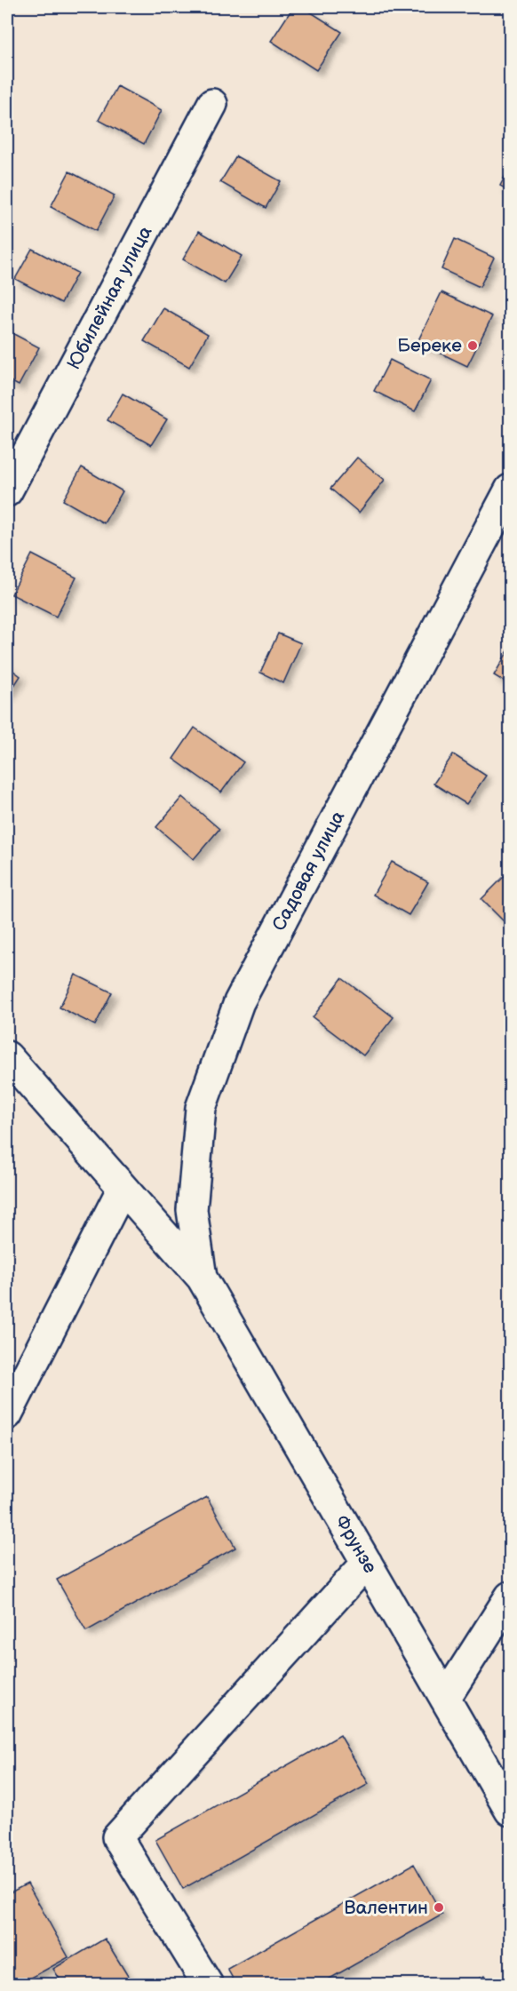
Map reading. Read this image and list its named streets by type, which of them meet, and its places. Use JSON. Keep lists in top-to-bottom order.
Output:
{
  "streets": {
    "street": ["Юбилейная улица", "Садовая улица", "Фрунзе"]
  },
  "crossings": [
    ["Садовая улица", "Фрунзе"]
  ],
  "places": ["Береке", "Валентин"]
}
